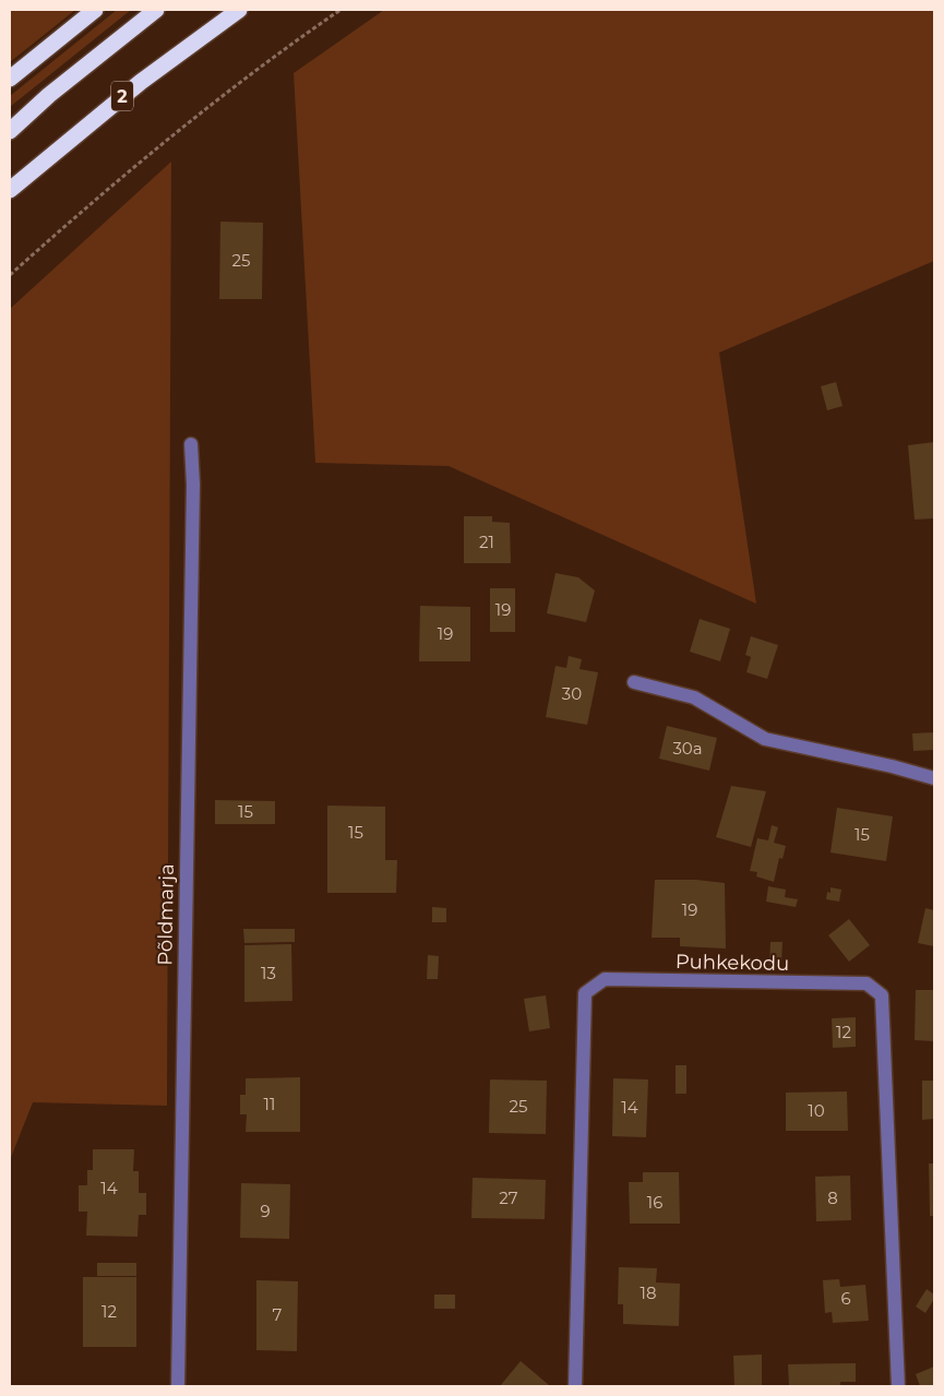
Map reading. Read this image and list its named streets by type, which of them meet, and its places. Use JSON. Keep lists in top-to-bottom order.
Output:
{
  "streets": {
    "highway": ["2"],
    "street": ["Põldmarja", "Puhkekodu"]
  },
  "house_numbers": [
    "25",
    "21",
    "19",
    "19",
    "30",
    "30a",
    "15",
    "15",
    "15",
    "19",
    "13",
    "12",
    "11",
    "25",
    "14",
    "10",
    "14",
    "27",
    "8",
    "16",
    "9",
    "18",
    "6",
    "12",
    "7"
  ]
}
